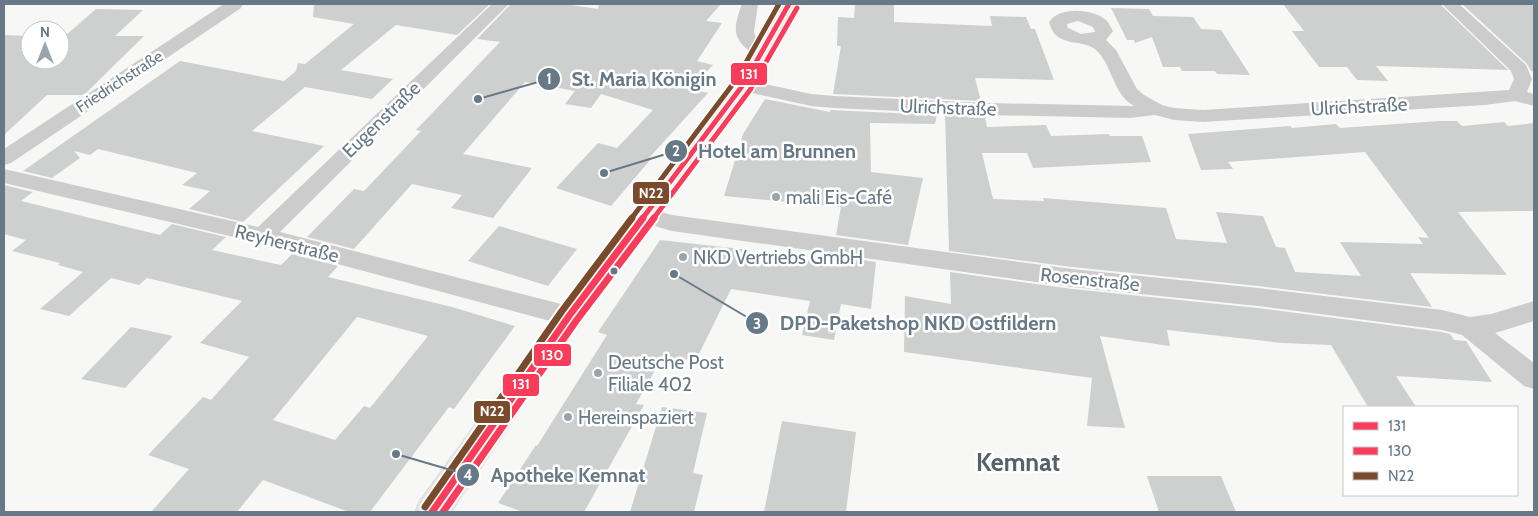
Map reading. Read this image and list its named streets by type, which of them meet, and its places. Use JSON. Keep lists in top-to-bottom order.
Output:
{
  "streets": {
    "street": [
      "Friedrichstraße",
      "Ulrichstraße",
      "Eugenstraße",
      "Reyherstraße",
      "Rosenstraße"
    ]
  },
  "crossings": [
    ["Eugenstraße", "Reyherstraße"]
  ],
  "districts": ["Kemnat"],
  "places": [
    "St. Maria Königin",
    "Hotel am Brunnen",
    "mali Eis-Café",
    "NKD Vertriebs GmbH",
    "DPD-Paketshop NKD Ostfildern",
    "Deutsche Post Filiale 402",
    "Hereinspaziert",
    "Apotheke Kemnat"
  ],
  "lines": ["transit line 131", "transit line N22", "transit line 130"],
  "legend": ["131", "130", "N22"],
  "north": "top"
}
